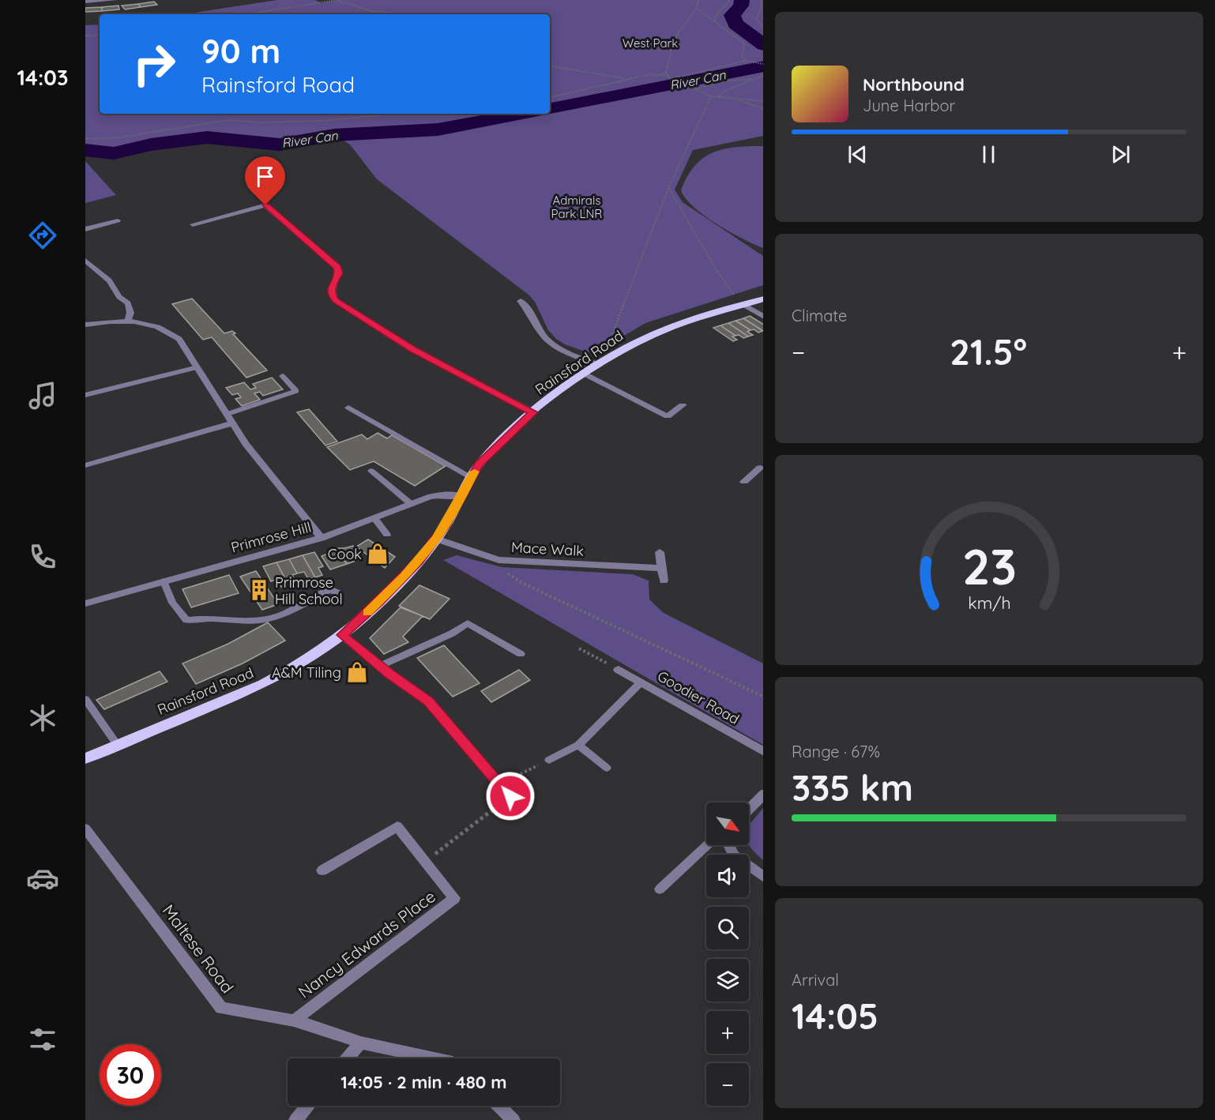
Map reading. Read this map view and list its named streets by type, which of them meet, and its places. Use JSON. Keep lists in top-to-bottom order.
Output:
{
  "streets": {
    "main road": ["Rainsford Road"],
    "street": [
      "Primrose Hill",
      "Mace Walk",
      "Goodier Road",
      "Nancy Edwards Place",
      "Maltese Road"
    ]
  },
  "crossings": [
    ["Rainsford Road", "Primrose Hill"],
    ["Rainsford Road", "Mace Walk"],
    ["Nancy Edwards Place", "Maltese Road"]
  ],
  "water": ["River Can"],
  "parks": ["West Park", "Admirals Park LNR"],
  "places": {
    "shop": ["Cook", "A&M Tiling"],
    "building": ["Primrose Hill School"]
  },
  "north": "bottom right",
  "page": {
    "tabs": "14:03",
    "turn": ["90 m", "Rainsford Road"],
    "song": ["Northbound", "June Harbor"],
    "tile": [
      "Climate",
      ["Range · 67%", "335 km"],
      ["Arrival", "14:05"]
    ],
    "heat": ["−", "21.5°", "+"],
    "map_buttons": ["+", "−"],
    "limit": "30",
    "trip": "14:05 · 2 min · 480 m",
    "gauge": ["23", "km/h"]
  }
}
